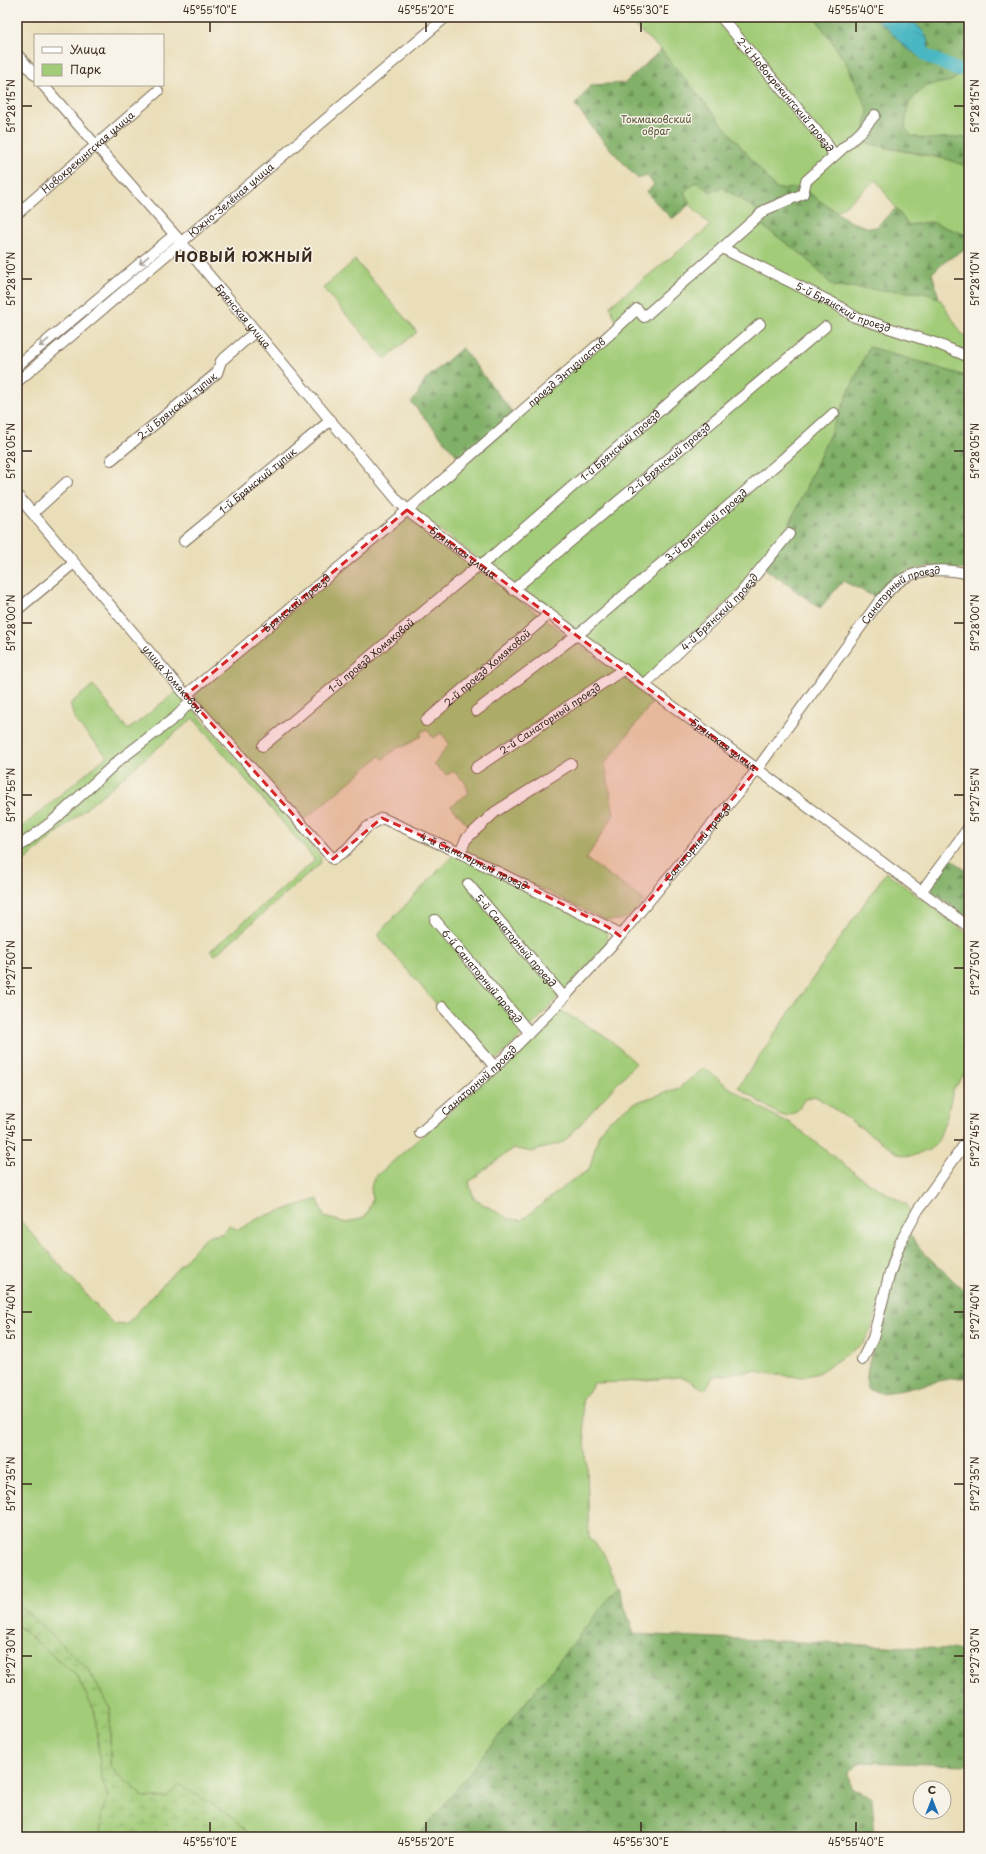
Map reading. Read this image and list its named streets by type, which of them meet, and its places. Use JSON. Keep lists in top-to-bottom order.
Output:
{
  "streets": {
    "street": [
      "2-й Новокрекингский проезд",
      "Новокрекингская улица",
      "Южно-Зелёная улица",
      "5-й Брянский проезд",
      "Брянская улица",
      "проезд Энтузиастов",
      "2-й Брянский тупик",
      "1-й Брянский проезд",
      "2-й Брянский проезд",
      "1-й Брянский тупик",
      "3-й Брянский проезд",
      "Санаторный проезд",
      "Брянский проезд",
      "4-й Брянский проезд",
      "1-й проезд Хомяковой",
      "2-й проезд Хомяковой",
      "улица Хомяковой",
      "2-й Санаторный проезд",
      "4-й Санаторный проезд",
      "5-й Санаторный проезд",
      "6-й Санаторный проезд"
    ]
  },
  "crossings": [
    ["Новокрекингская улица", "Брянская улица"],
    ["Южно-Зелёная улица", "Брянская улица"],
    ["5-й Брянский проезд", "проезд Энтузиастов"],
    ["Брянская улица", "проезд Энтузиастов"],
    ["Брянская улица", "2-й Брянский тупик"],
    ["Брянская улица", "1-й Брянский проезд"],
    ["Брянская улица", "2-й Брянский проезд"],
    ["Брянская улица", "1-й Брянский тупик"],
    ["Брянская улица", "3-й Брянский проезд"],
    ["Брянская улица", "Санаторный проезд"],
    ["Брянская улица", "Брянский проезд"],
    ["Брянская улица", "4-й Брянский проезд"],
    ["Брянская улица", "1-й проезд Хомяковой"],
    ["Брянская улица", "2-й проезд Хомяковой"],
    ["Брянская улица", "2-й Санаторный проезд"],
    ["проезд Энтузиастов", "Брянский проезд"],
    ["1-й Брянский проезд", "1-й проезд Хомяковой"],
    ["Санаторный проезд", "4-й Санаторный проезд"],
    ["Санаторный проезд", "5-й Санаторный проезд"],
    ["Санаторный проезд", "6-й Санаторный проезд"],
    ["Брянский проезд", "улица Хомяковой"],
    ["улица Хомяковой", "4-й Санаторный проезд"]
  ],
  "districts": ["НОВЫЙ ЮЖНЫЙ"],
  "parks": ["Токмаковский овраг"],
  "legend": ["Улица", "Парк"],
  "north": "top",
  "coordinates": [
    "45°55'10\"E",
    "45°55'20\"E",
    "45°55'30\"E",
    "45°55'40\"E",
    "51°28'15\"N",
    "51°28'10\"N",
    "51°28'05\"N",
    "51°28'00\"N",
    "51°27'55\"N",
    "51°27'50\"N",
    "51°27'45\"N",
    "51°27'40\"N",
    "51°27'35\"N",
    "51°27'30\"N"
  ]
}
